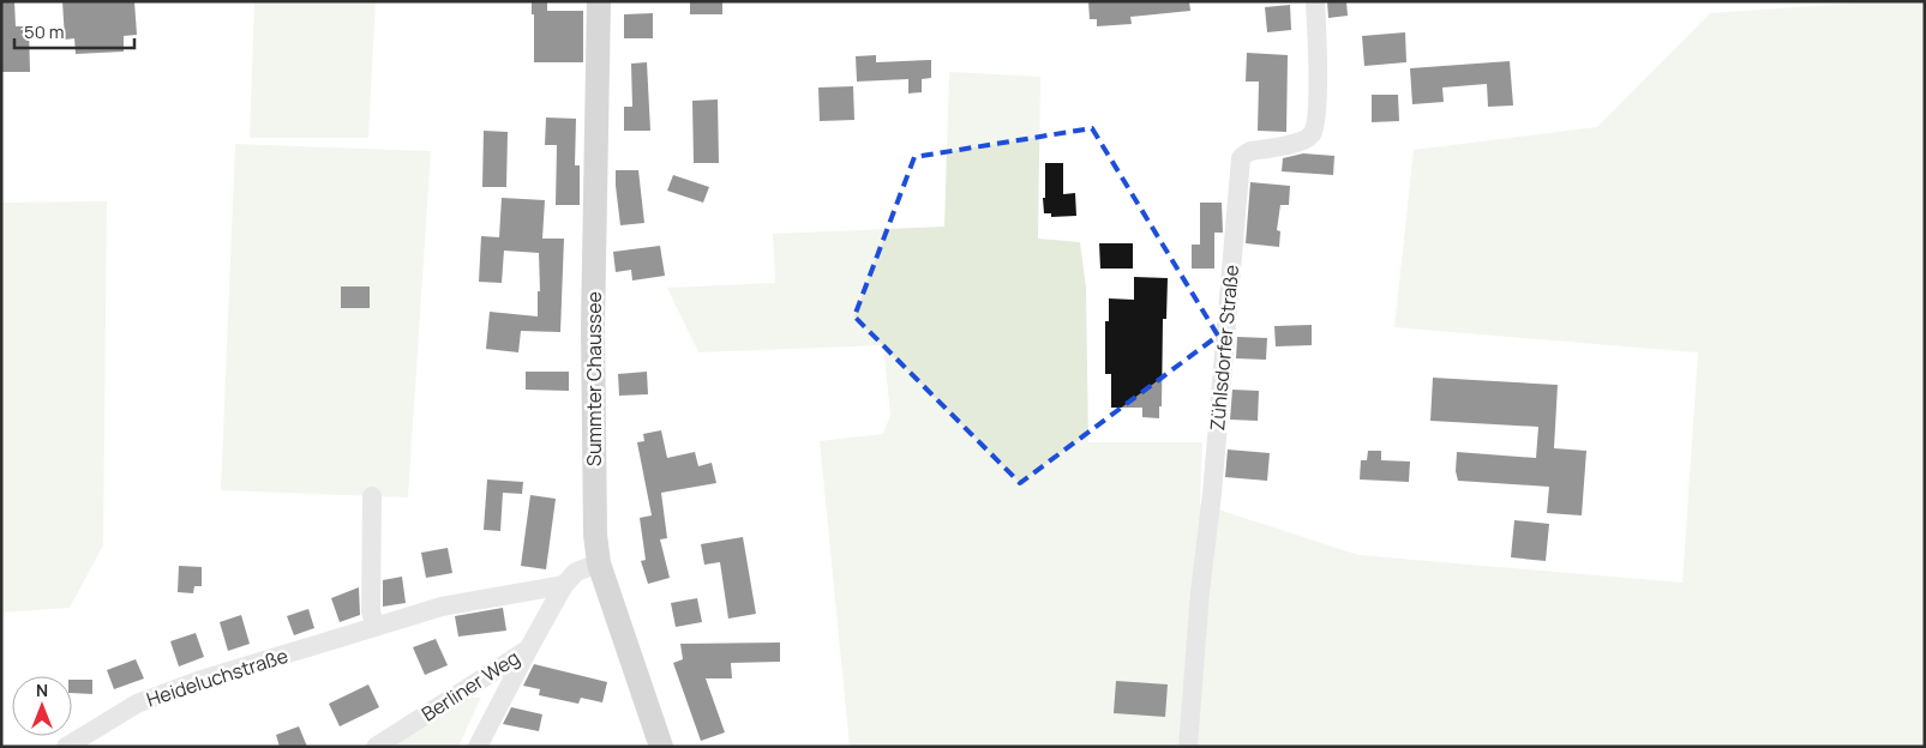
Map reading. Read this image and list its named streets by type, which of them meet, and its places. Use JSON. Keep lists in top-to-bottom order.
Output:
{
  "streets": {
    "main road": ["Summter Chaussee"],
    "street": ["Zühlsdorfer Straße", "Heideluchstraße", "Berliner Weg"]
  },
  "crossings": [
    ["Summter Chaussee", "Berliner Weg"],
    ["Heideluchstraße", "Berliner Weg"]
  ],
  "scale_bar": "50 m",
  "north": "top"
}
